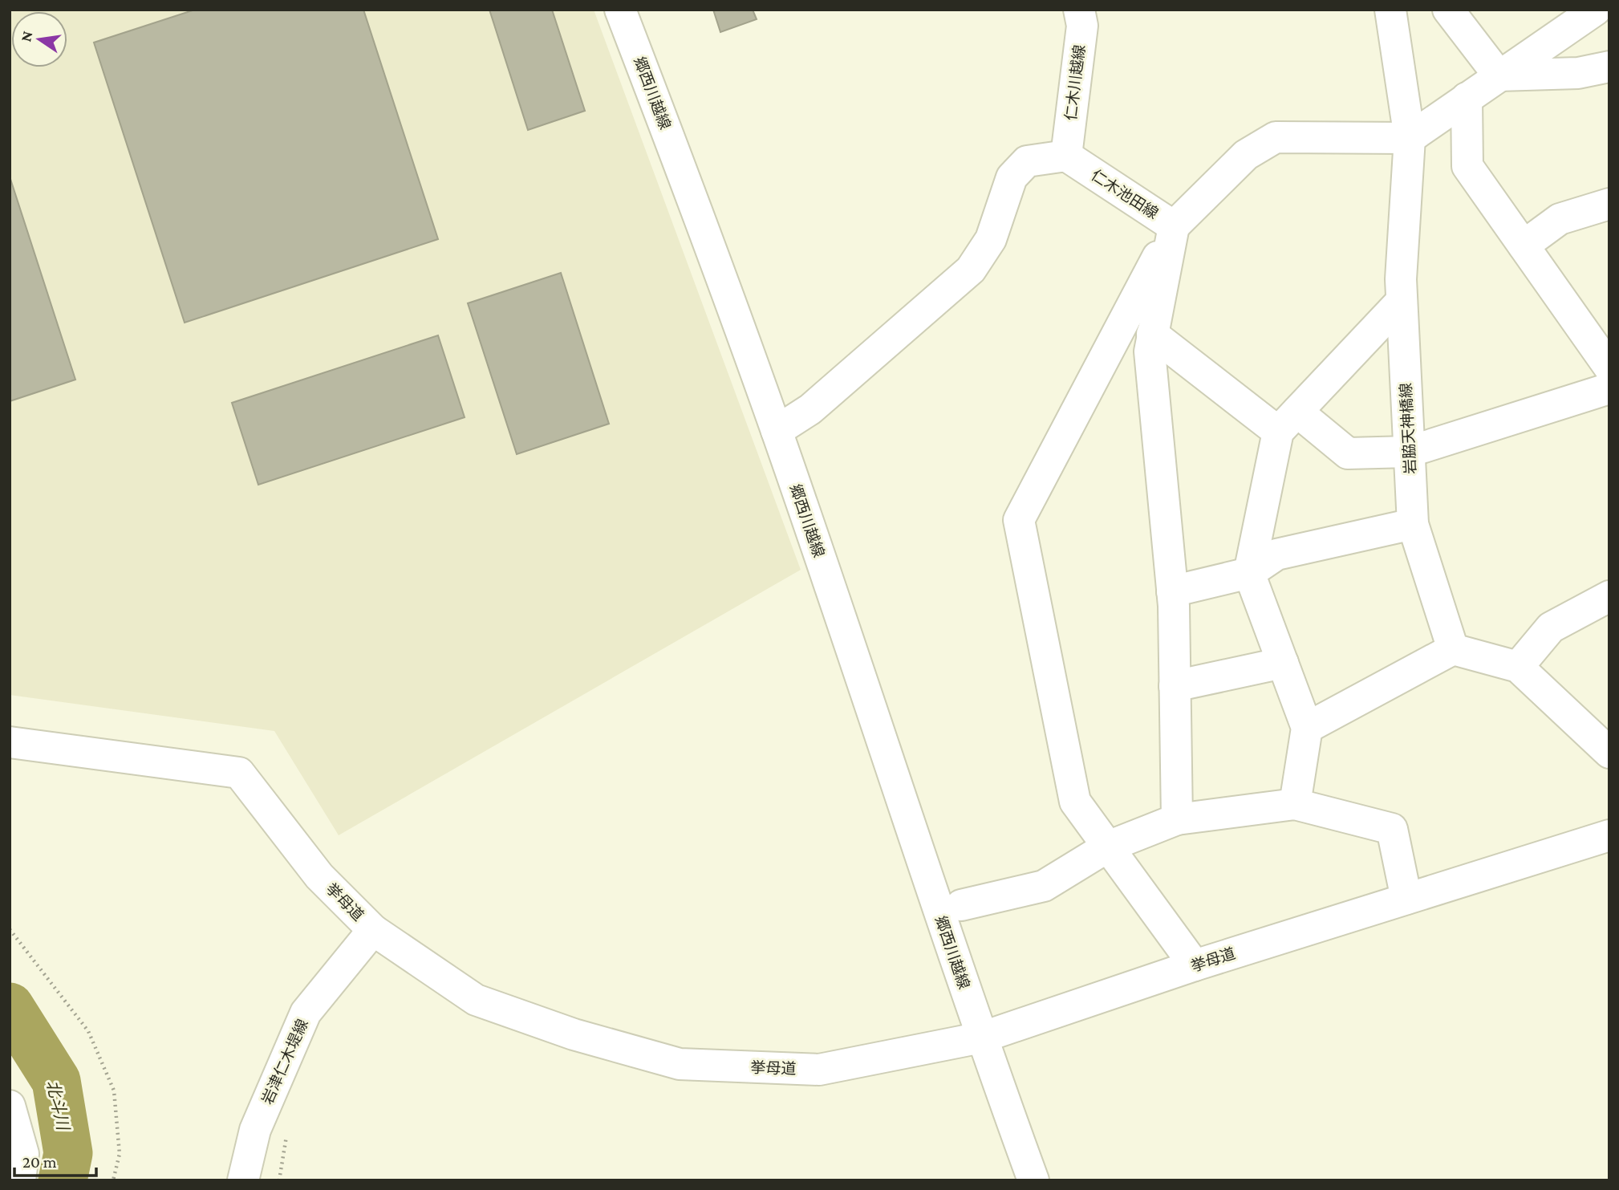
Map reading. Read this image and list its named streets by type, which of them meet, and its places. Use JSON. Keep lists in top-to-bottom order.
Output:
{
  "streets": {
    "street": [
      "仁木川越線",
      "郷西川越線",
      "仁木池田線",
      "岩脇天神橋線",
      "挙母道",
      "岩津仁木堤線"
    ]
  },
  "crossings": [
    ["仁木川越線", "仁木池田線"],
    ["郷西川越線", "挙母道"],
    ["仁木池田線", "岩脇天神橋線"],
    ["挙母道", "岩津仁木堤線"]
  ],
  "water": ["北斗川"],
  "scale_bar": "20 m",
  "north": "left"
}
